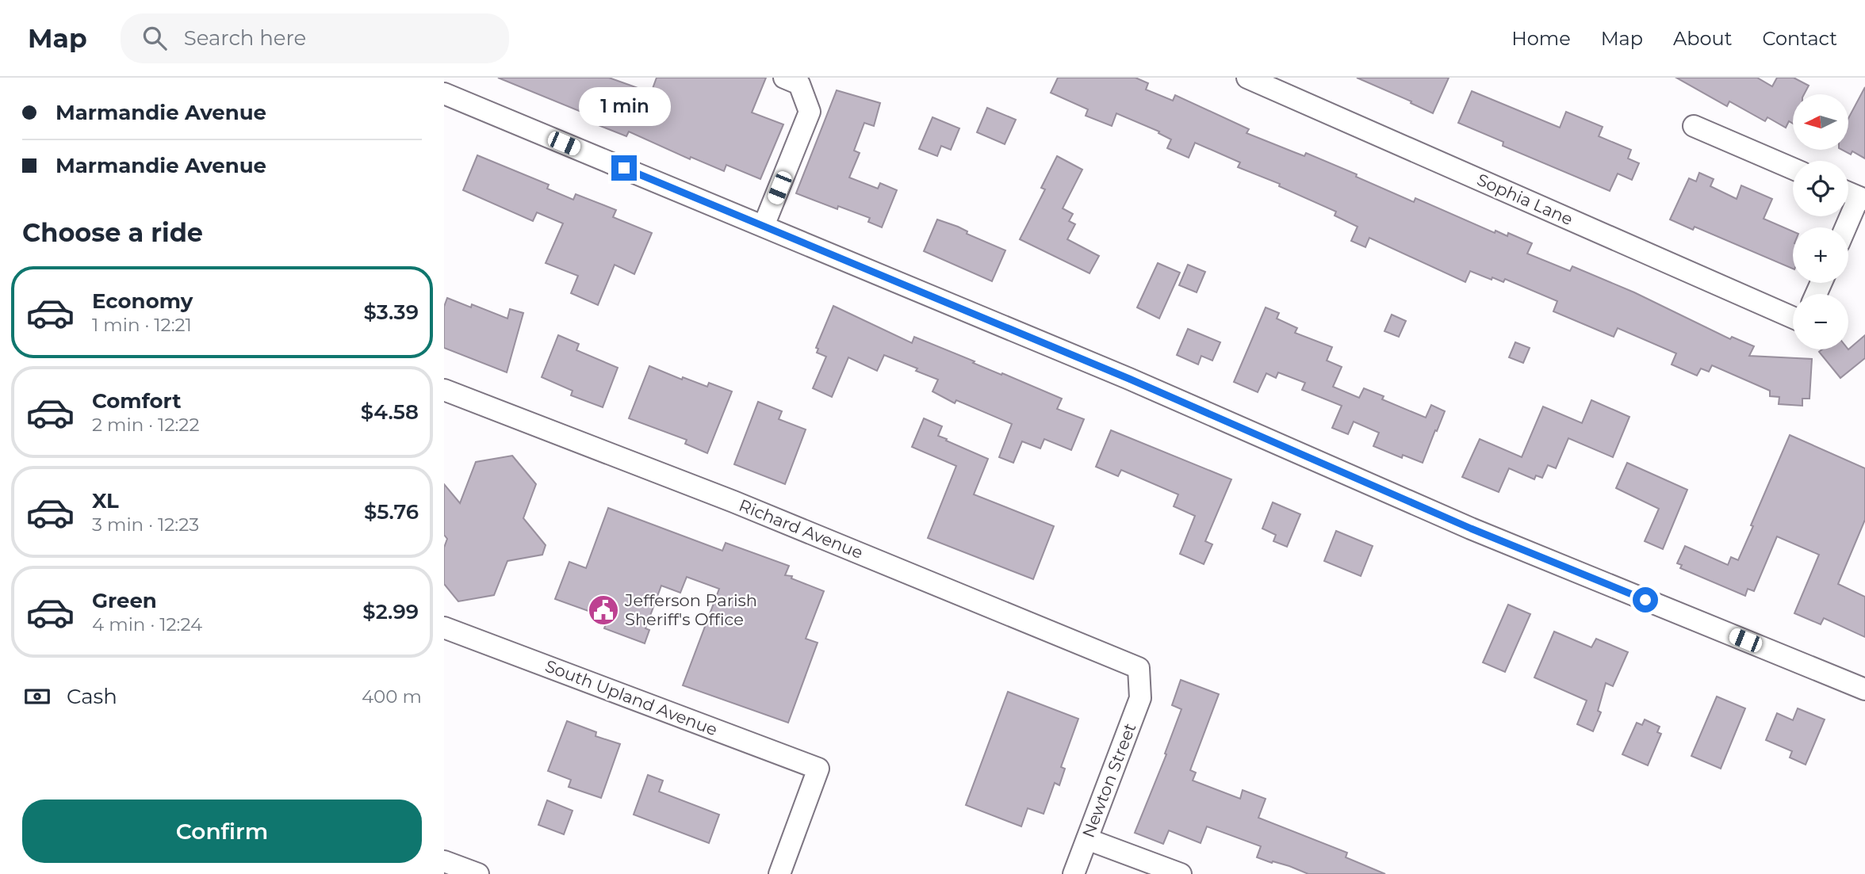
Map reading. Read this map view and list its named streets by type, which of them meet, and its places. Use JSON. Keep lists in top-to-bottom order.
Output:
{
  "streets": {
    "street": [
      "Sophia Lane",
      "Richard Avenue",
      "South Upland Avenue",
      "Newton Street"
    ]
  },
  "crossings": [
    ["Richard Avenue", "Newton Street"]
  ],
  "places": {
    "public building": ["Jefferson Parish Sheriff's Office"]
  },
  "north": "left",
  "page": {
    "header": "Map",
    "search": "Search here",
    "nav": [
      "Home",
      "Map",
      "About",
      "Contact"
    ],
    "banner": ["Marmandie Avenue", "Marmandie Avenue"],
    "bubble": "1 min",
    "map_buttons": ["+", "−"],
    "heading": "Choose a ride",
    "list": [
      {
        "name": "Economy",
        "note": "1 min · 12:21",
        "value": "$3.39"
      },
      {
        "name": "Comfort",
        "note": "2 min · 12:22",
        "value": "$4.58"
      },
      {
        "name": "XL",
        "note": "3 min · 12:23",
        "value": "$5.76"
      },
      {
        "name": "Green",
        "note": "4 min · 12:24",
        "value": "$2.99"
      }
    ],
    "pay": ["Cash", "400 m"],
    "buttons": "Confirm"
  }
}
